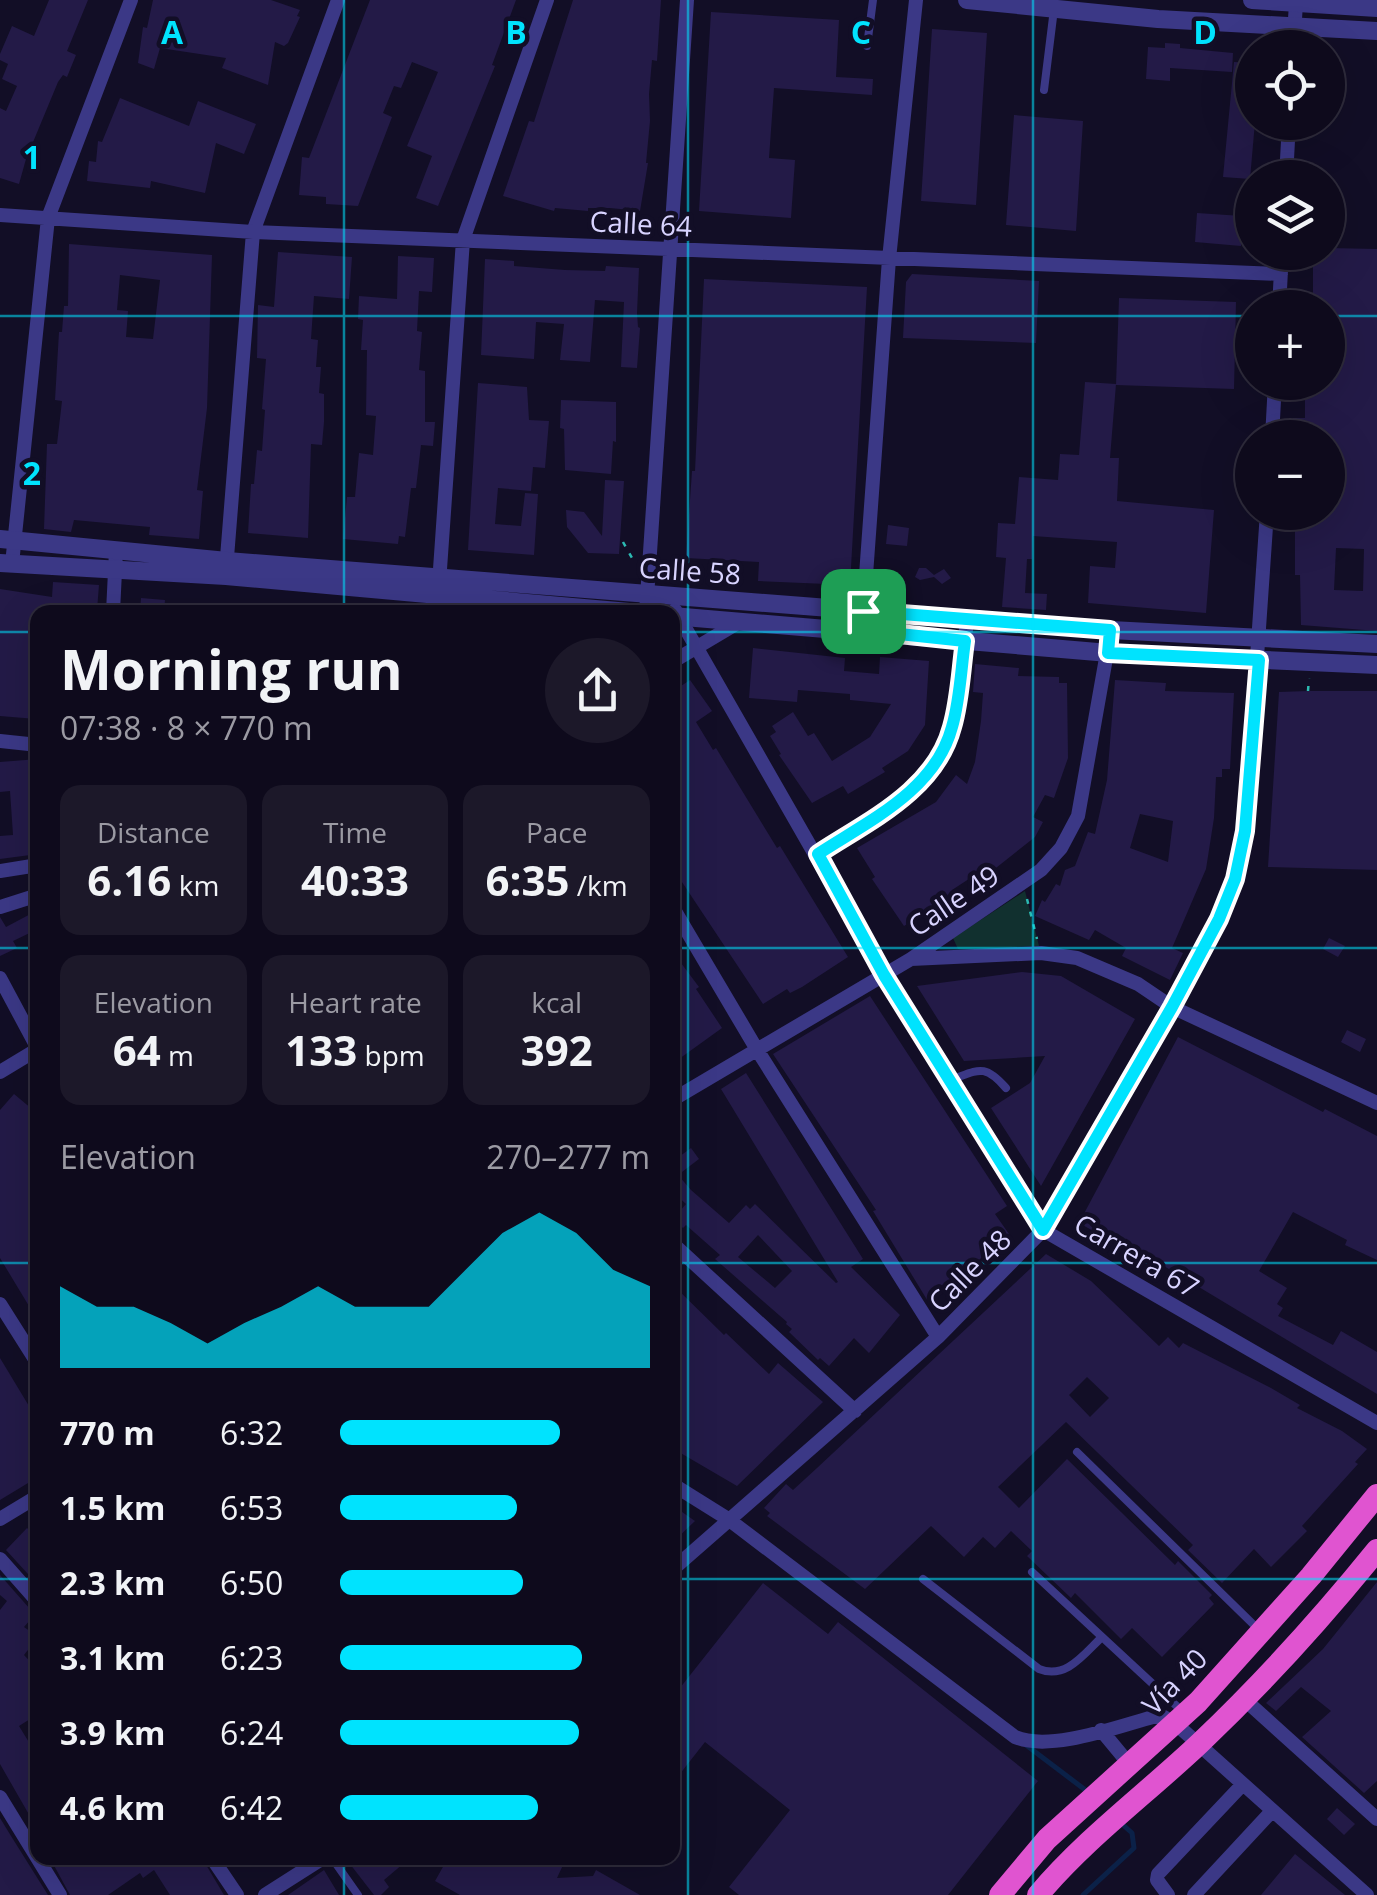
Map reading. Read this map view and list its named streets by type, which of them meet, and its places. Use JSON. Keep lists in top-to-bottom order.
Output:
{
  "streets": {
    "highway": ["Vía 40"],
    "street": [
      "Calle 64",
      "Calle 58",
      "Calle 49",
      "Carrera 67",
      "Calle 48"
    ]
  },
  "crossings": [
    ["Calle 58", "Calle 49"],
    ["Calle 58", "Carrera 67"],
    ["Calle 58", "Calle 48"],
    ["Calle 49", "Carrera 67"],
    ["Carrera 67", "Calle 48"]
  ],
  "page": {
    "map_buttons": ["+", "−"],
    "heading": ["Morning run", "07:38 · 8 × 770 m"],
    "stats": [
      ["Distance", "6.16 km"],
      ["Time", "40:33"],
      ["Pace", "6:35 /km"],
      ["Elevation", "64 m"],
      ["Heart rate", "133 bpm"],
      ["kcal", "392"]
    ],
    "chart": ["Elevation", "270–277 m"],
    "list": [
      {
        "name": "770 m",
        "note": "6:32"
      },
      {
        "name": "1.5 km",
        "note": "6:53"
      },
      {
        "name": "2.3 km",
        "note": "6:50"
      },
      {
        "name": "3.1 km",
        "note": "6:23"
      },
      {
        "name": "3.9 km",
        "note": "6:24"
      },
      {
        "name": "4.6 km",
        "note": "6:42"
      }
    ]
  },
  "grid": {
    "columns": [
      "A",
      "B",
      "C",
      "D"
    ],
    "rows": ["1", "2"]
  }
}
